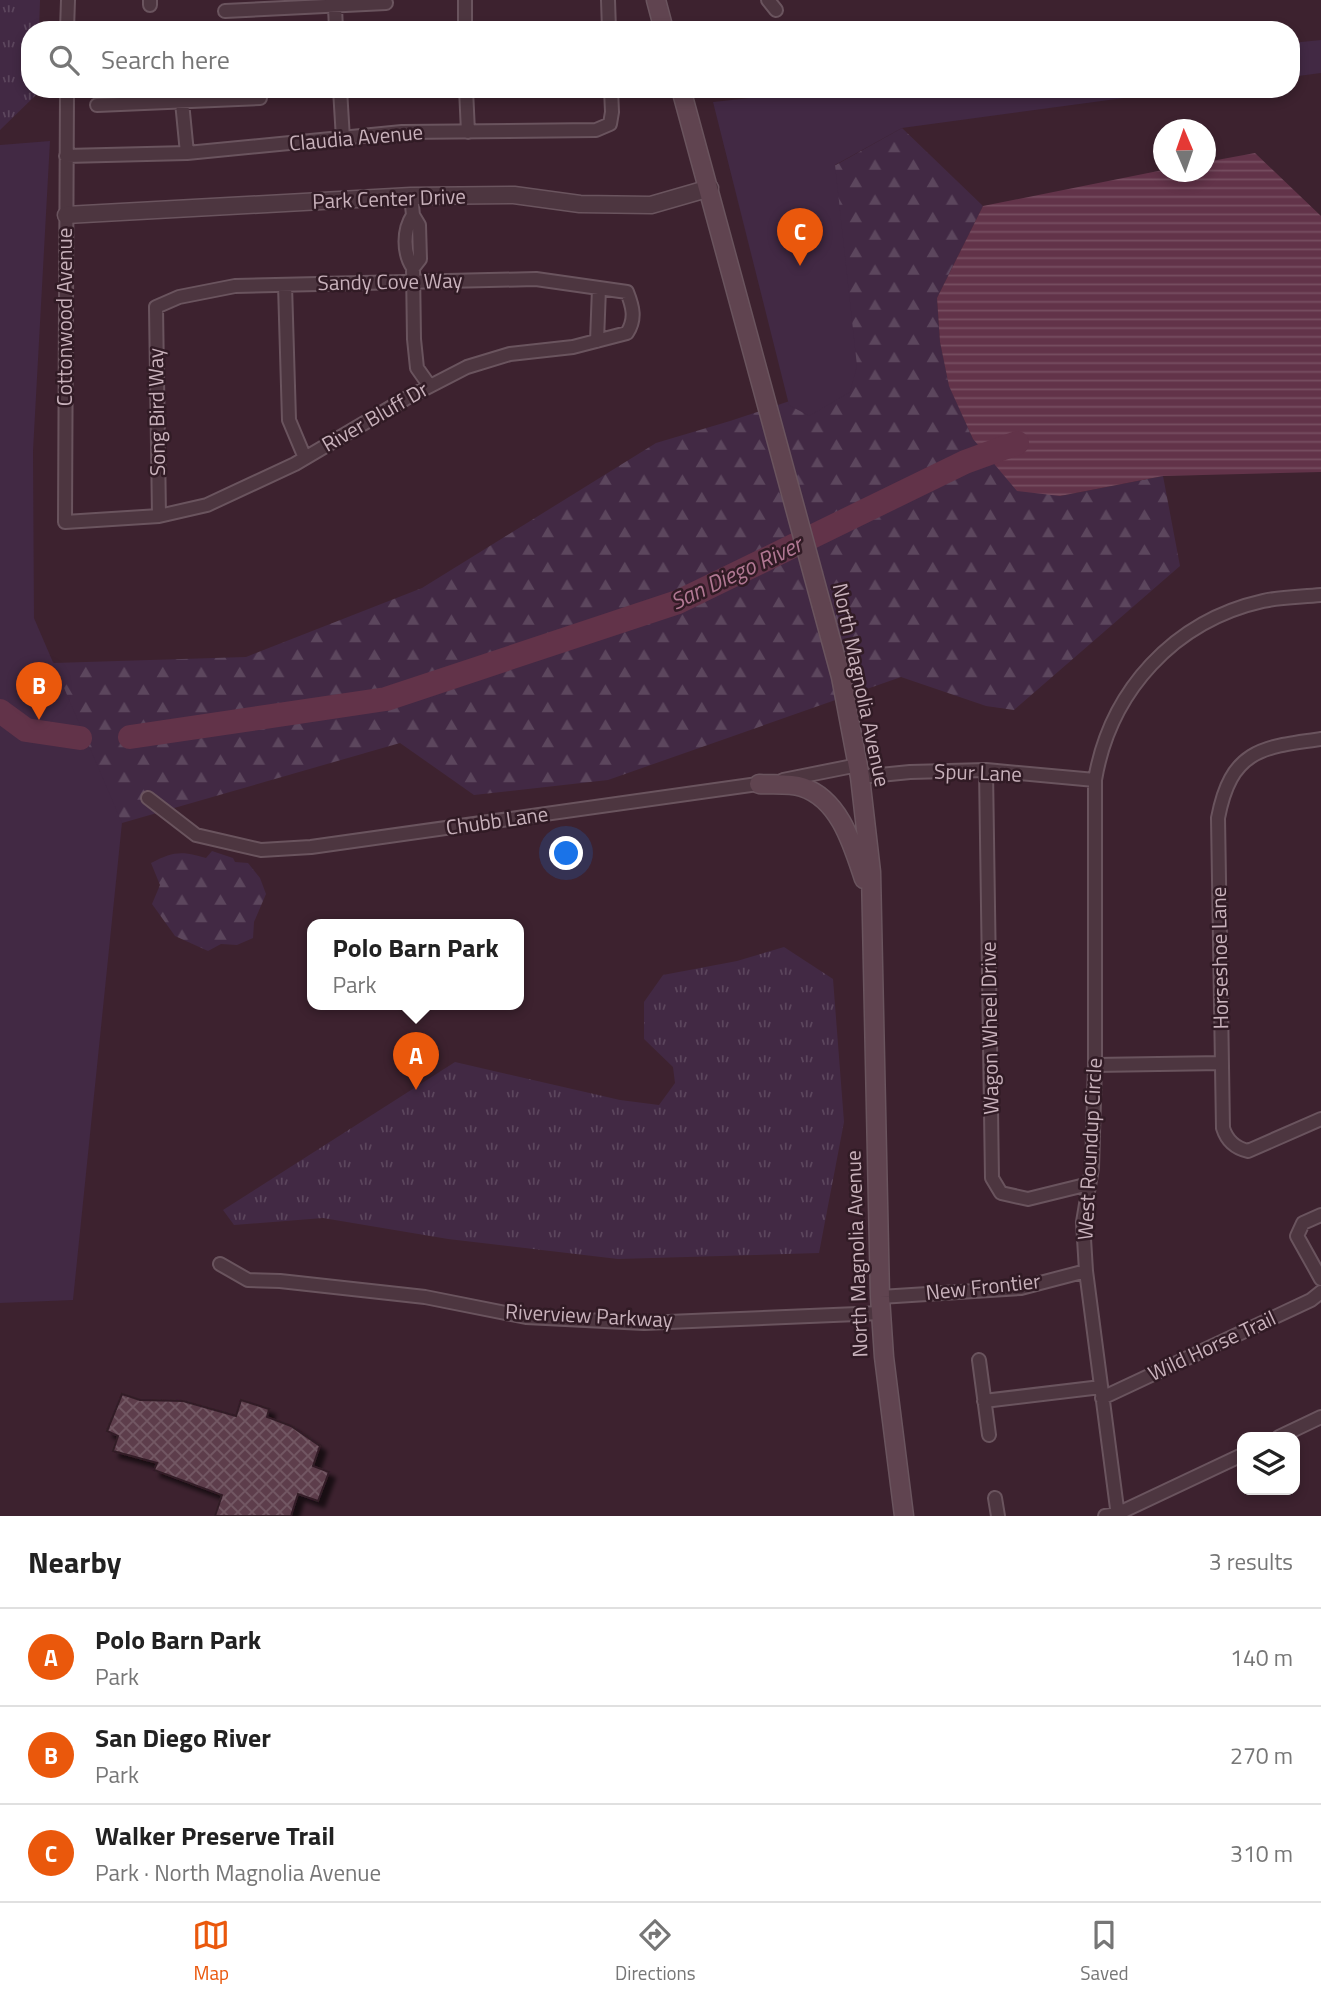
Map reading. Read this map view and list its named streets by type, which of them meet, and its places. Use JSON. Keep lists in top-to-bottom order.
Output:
{
  "streets": {
    "main road": ["North Magnolia Avenue"],
    "street": [
      "Claudia Avenue",
      "Park Center Drive",
      "Sandy Cove Way",
      "Cottonwood Avenue",
      "Song Bird Way",
      "River Bluff Dr",
      "Spur Lane",
      "Chubb Lane",
      "Horseshoe Lane",
      "Wagon Wheel Drive",
      "West Roundup Circle",
      "New Frontier",
      "Riverview Parkway",
      "Wild Horse Trail"
    ]
  },
  "crossings": [
    ["Claudia Avenue", "Cottonwood Avenue"],
    ["Park Center Drive", "Cottonwood Avenue"],
    ["Park Center Drive", "North Magnolia Avenue"],
    ["Sandy Cove Way", "Song Bird Way"],
    ["Sandy Cove Way", "River Bluff Dr"],
    ["Cottonwood Avenue", "River Bluff Dr"],
    ["Song Bird Way", "River Bluff Dr"],
    ["North Magnolia Avenue", "Spur Lane"],
    ["North Magnolia Avenue", "Chubb Lane"],
    ["North Magnolia Avenue", "New Frontier"],
    ["North Magnolia Avenue", "Riverview Parkway"],
    ["Spur Lane", "Chubb Lane"],
    ["Spur Lane", "Wagon Wheel Drive"],
    ["Spur Lane", "West Roundup Circle"],
    ["Wagon Wheel Drive", "West Roundup Circle"],
    ["West Roundup Circle", "New Frontier"],
    ["West Roundup Circle", "Wild Horse Trail"],
    ["New Frontier", "Riverview Parkway"]
  ],
  "water": ["San Diego River"],
  "north": "top",
  "page": {
    "search": "Search here",
    "pins": ["C", "B", "A"],
    "popup": ["Polo Barn Park", "Park"],
    "heading": ["Nearby", "3 results"],
    "list": [
      {
        "mark": "A",
        "name": "Polo Barn Park",
        "note": "Park",
        "value": "140 m"
      },
      {
        "mark": "B",
        "name": "San Diego River",
        "note": "Park",
        "value": "270 m"
      },
      {
        "mark": "C",
        "name": "Walker Preserve Trail",
        "note": "Park · North Magnolia Avenue",
        "value": "310 m"
      }
    ],
    "nav": ["Map", "Directions", "Saved"]
  }
}
